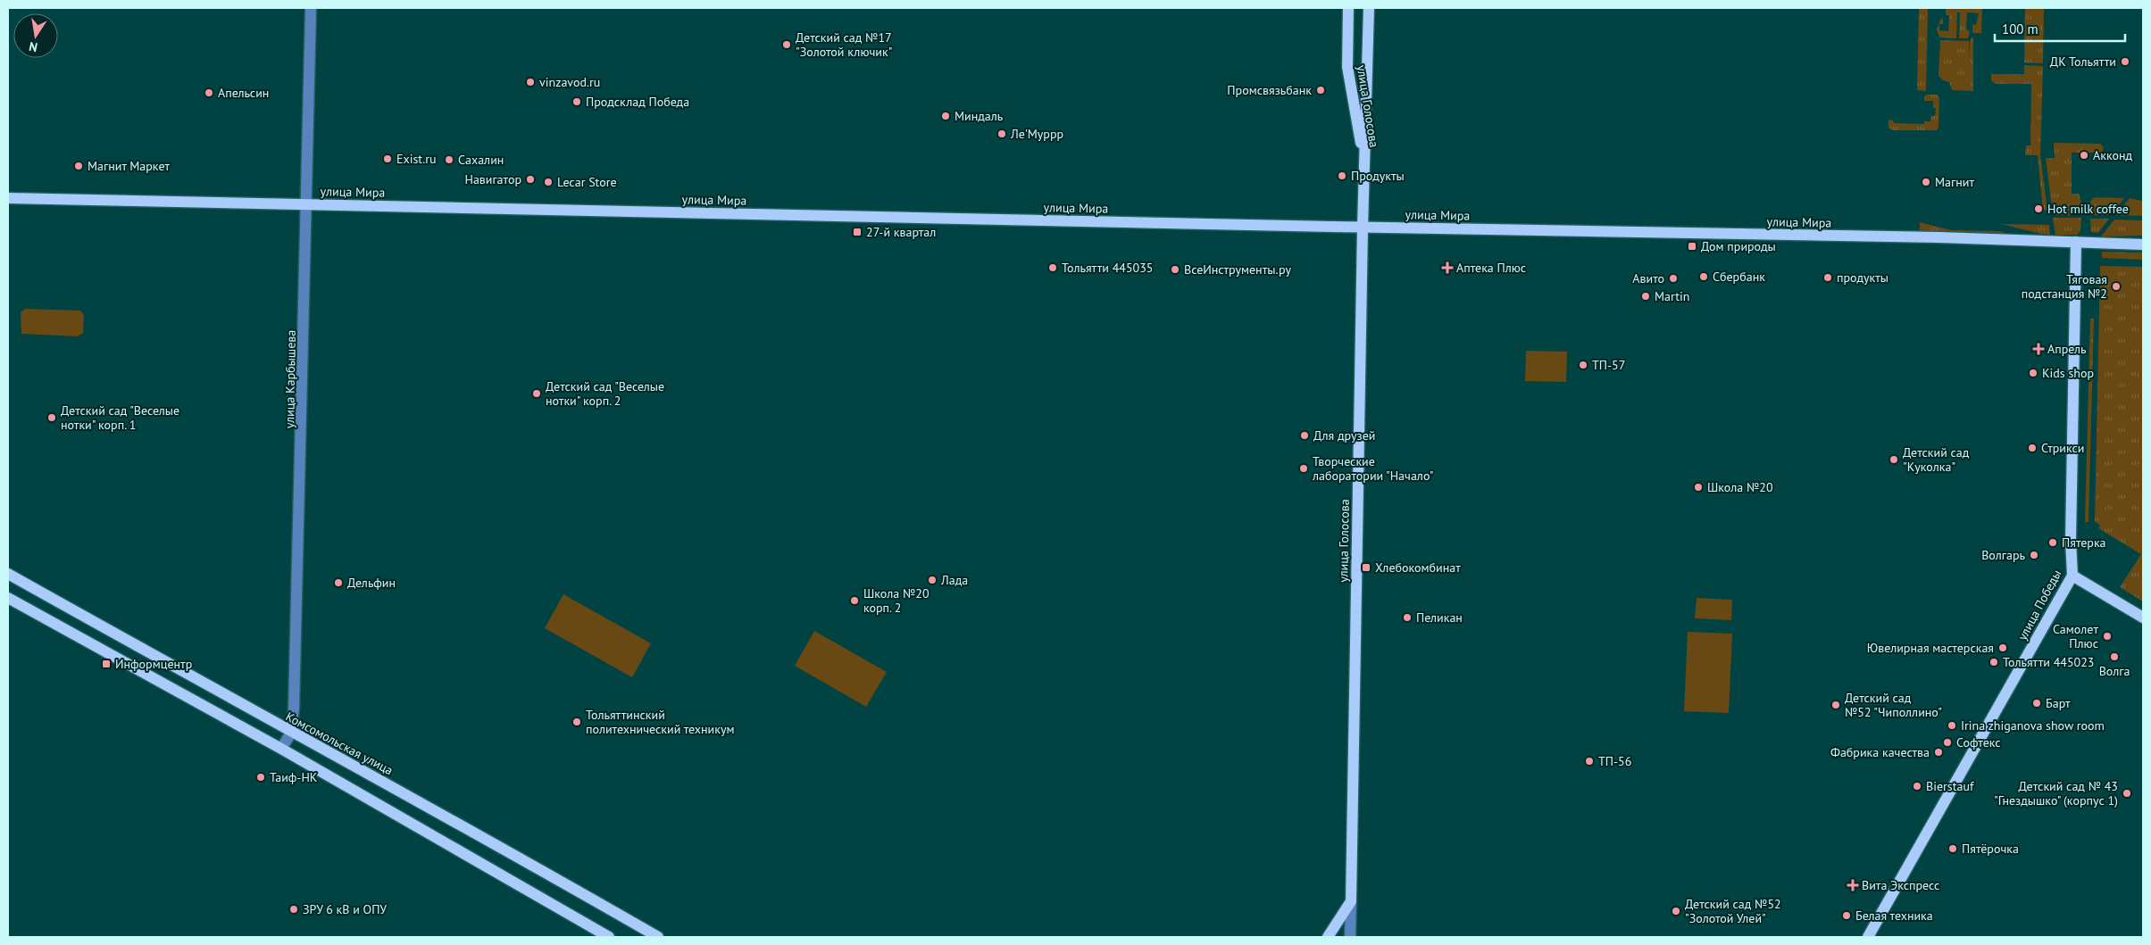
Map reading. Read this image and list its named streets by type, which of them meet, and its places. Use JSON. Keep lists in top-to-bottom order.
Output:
{
  "streets": {
    "main road": [
      "улица Голосова",
      "улица Мира",
      "улица Победы",
      "Комсомольская улица"
    ],
    "street": ["улица Карбышева"]
  },
  "crossings": [
    ["улица Голосова", "улица Мира"],
    ["улица Мира", "улица Карбышева"],
    ["улица Мира", "улица Победы"],
    ["улица Карбышева", "Комсомольская улица"]
  ],
  "places": {
    "other": [
      "Детский сад №17 \"Золотой ключик\"",
      "ДК Тольятти",
      "vinzavod.ru",
      "Промсвязьбанк",
      "Апельсин",
      "Продсклад Победа",
      "Миндаль",
      "Ле'Муррр",
      "Акконд",
      "Exist.ru",
      "Сахалин",
      "Магнит Маркет",
      "Продукты",
      "Навигатор",
      "Lecar Store",
      "Магнит",
      "Hot milk coffee",
      "Тольятти 445035",
      "ВсеИнструменты.ру",
      "Сбербанк",
      "продукты",
      "Авито",
      "Тяговая подстанция №2",
      "Martin",
      "ТП-57",
      "Kids shop",
      "Детский сад \"Веселые нотки\" корп. 2",
      "Детский сад \"Веселые нотки\" корп. 1",
      "Для друзей",
      "Стрикси",
      "Детский сад \"Куколка\"",
      "Творческие лаборатории \"Начало\"",
      "Школа №20",
      "Пятерка",
      "Волгарь",
      "Лада",
      "Дельфин",
      "Школа №20 корп. 2",
      "Пеликан",
      "Самолет Плюс",
      "Ювелирная мастерская",
      "Волга",
      "Тольятти 445023",
      "Барт",
      "Детский сад №52 \"Чиполлино\"",
      "Тольяттинский политехнический техникум",
      "Irina zhiganova show room",
      "Софтекс",
      "Фабрика качества",
      "ТП-56",
      "Таиф-НК",
      "Bierstauf",
      "Детский сад № 43 \"Гнездышко\" (корпус 1)",
      "Пятёрочка",
      "ЗРУ 6 кВ и ОПУ",
      "Детский сад №52 \"Золотой Улей\"",
      "Белая техника"
    ],
    "transit": [
      "27-й квартал",
      "Дом природы",
      "Хлебокомбинат",
      "Информцентр"
    ],
    "health": ["Аптека Плюс", "Апрель", "Вита Экспресс"]
  },
  "scale_bar": "100 m",
  "north": "bottom"
}
